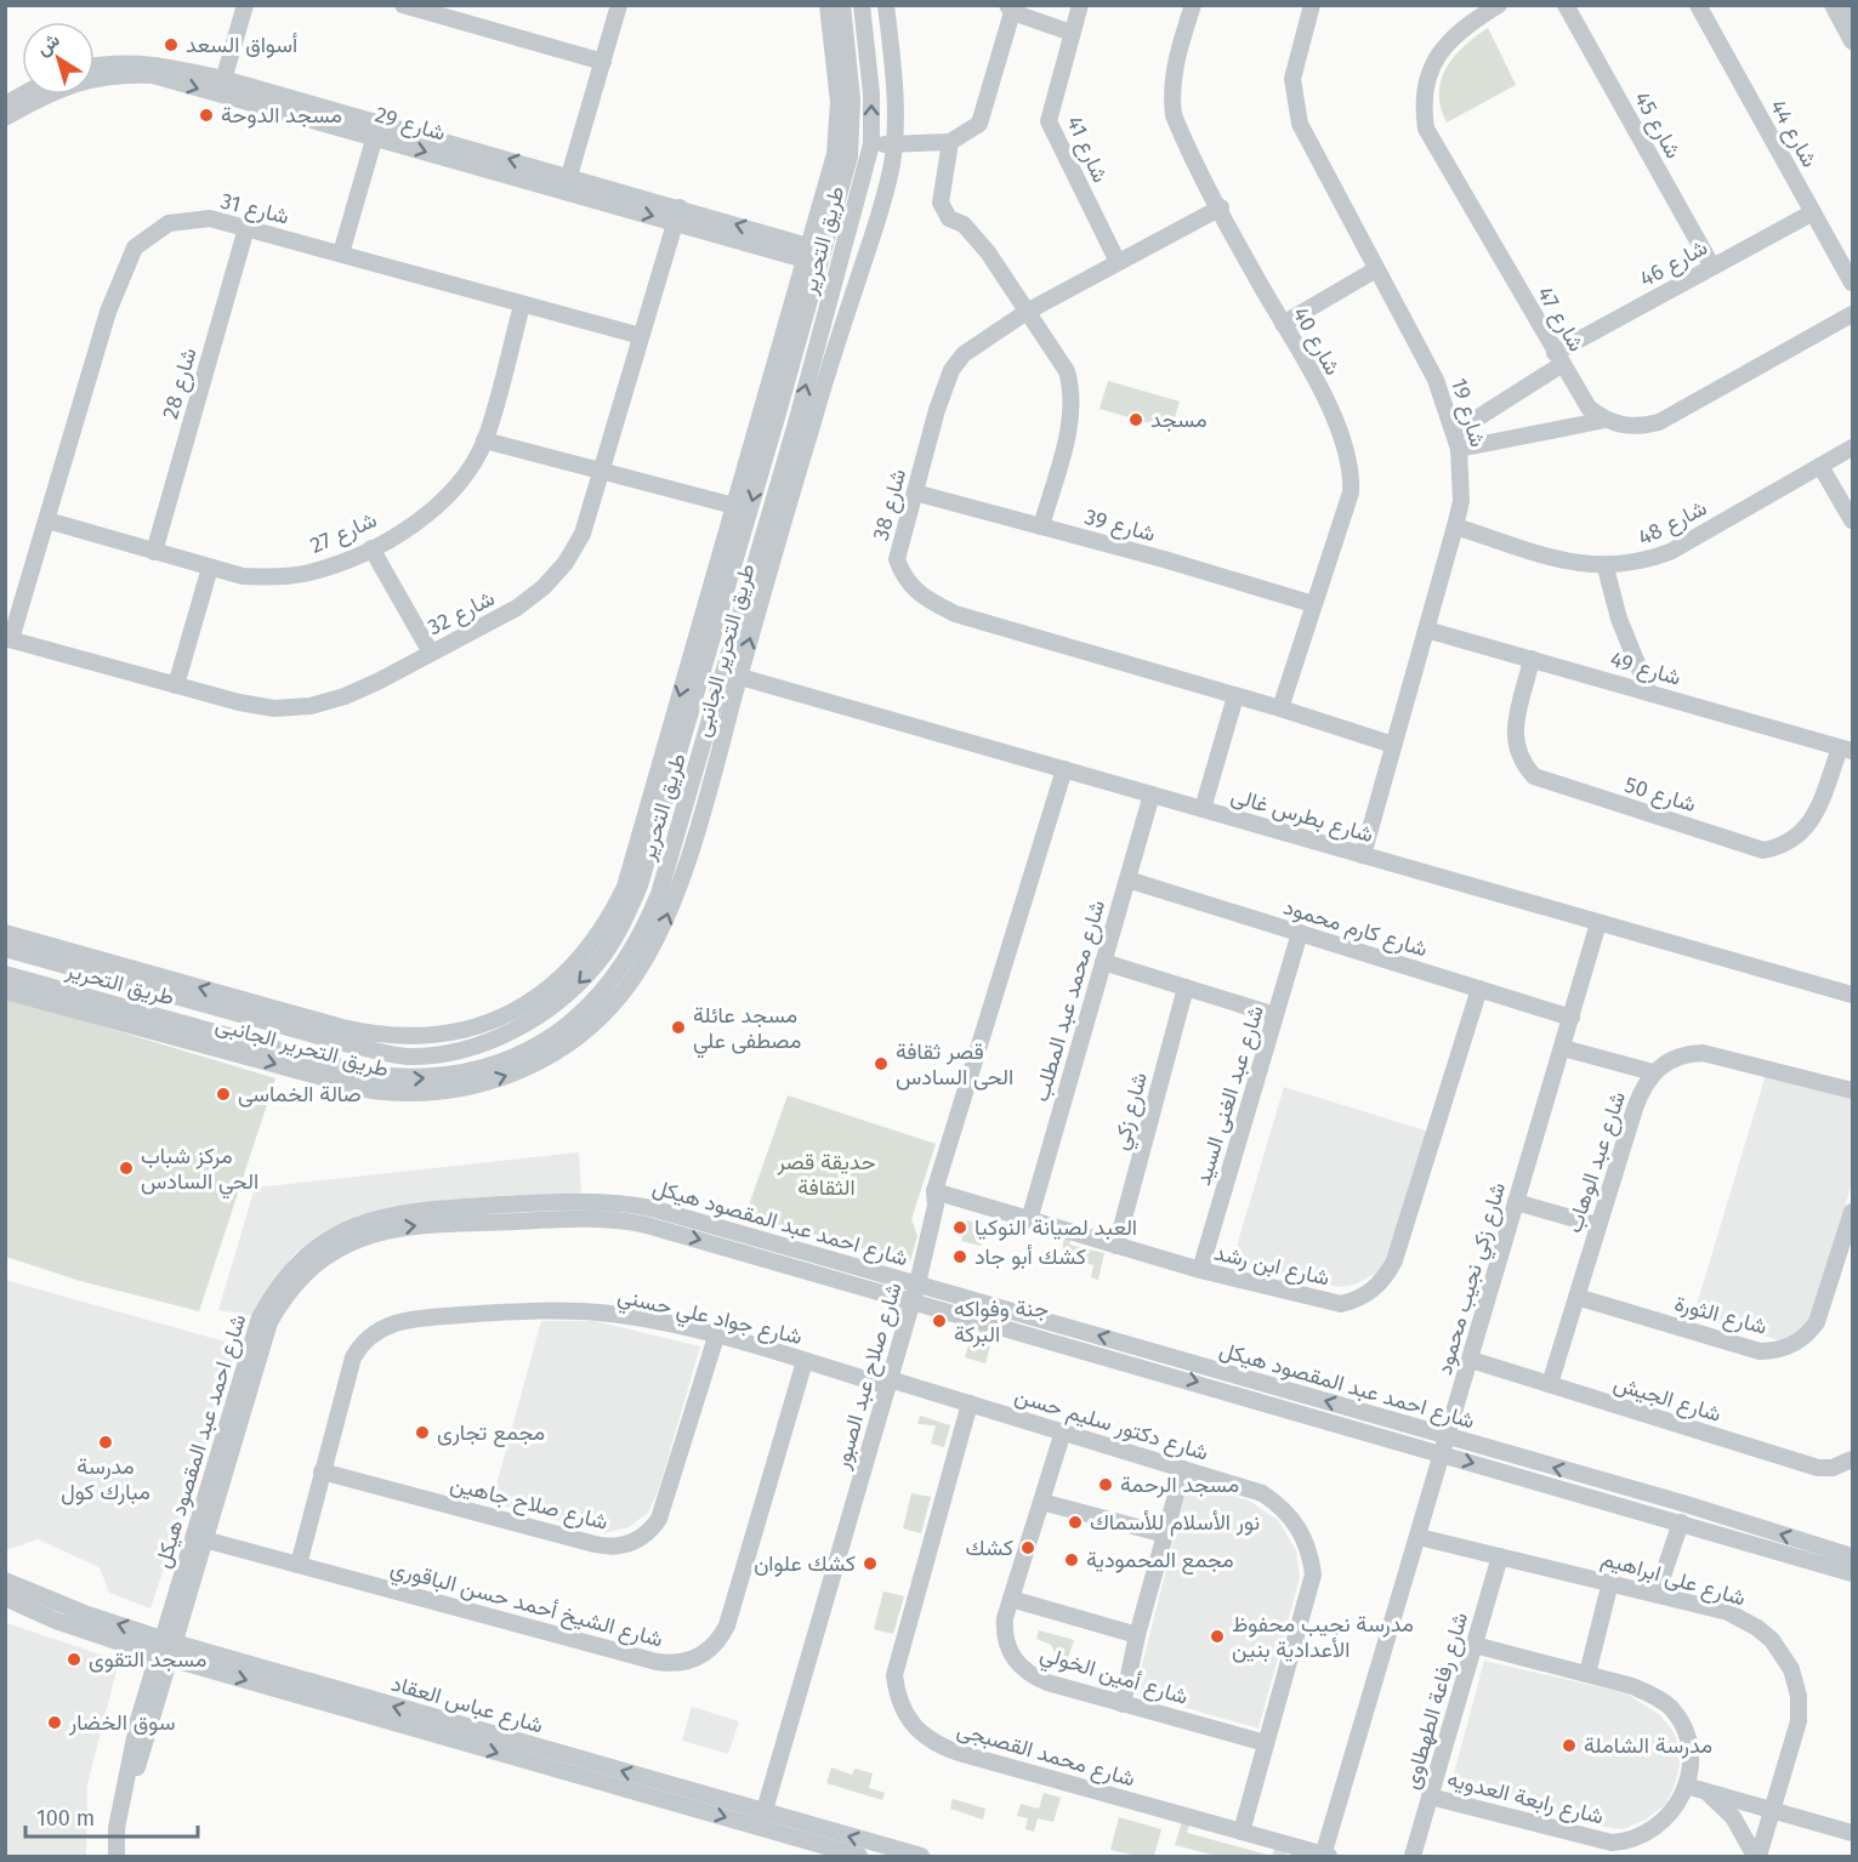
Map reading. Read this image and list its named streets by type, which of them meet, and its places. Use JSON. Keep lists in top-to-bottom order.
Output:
{
  "streets": {
    "street": [
      "شارع 29",
      "شارع 45",
      "شارع 44",
      "شارع 41",
      "شارع 31",
      "طريق التحرير",
      "شارع 46",
      "شارع 47",
      "شارع 40",
      "شارع 28",
      "شارع 19",
      "شارع 38",
      "شارع 48",
      "شارع 39",
      "شارع 27",
      "شارع 32",
      "طريق التحرير الجانبى",
      "شارع 49",
      "شارع 50",
      "شارع بطرس غالى",
      "شارع كارم محمود",
      "شارع محمد عبد المطلب",
      "شارع عبد الغنى السيد",
      "شارع زكي",
      "شارع عبد الوهاب",
      "شارع احمد عبد المقصود هيكل",
      "شارع ابن رشد",
      "شارع زكي نجيب محمود",
      "شارع الثورة",
      "شارع جواد علي حسني",
      "شارع صلاح عبد الصبور",
      "شارع الجيش",
      "شارع دكتور سليم حسن",
      "شارع صلاح جاهين",
      "شارع على ابراهيم",
      "شارع الشيخ أحمد حسن الباقوري",
      "شارع أمين الخولي",
      "شارع رفاعة الطهطاوى",
      "شارع عباس العقاد",
      "شارع محمد القصبجى",
      "شارع رابعة العدويه"
    ]
  },
  "crossings": [
    ["شارع 29", "شارع 32"],
    ["شارع 29", "طريق التحرير الجانبى"],
    ["شارع 45", "شارع 46"],
    ["شارع 44", "شارع 46"],
    ["شارع 41", "شارع 38"],
    ["شارع 31", "شارع 28"],
    ["شارع 31", "شارع 27"],
    ["شارع 31", "شارع 32"],
    ["شارع 46", "شارع 47"],
    ["شارع 46", "شارع 19"],
    ["شارع 40", "شارع 38"],
    ["شارع 40", "شارع 39"],
    ["شارع 28", "شارع 27"],
    ["شارع 19", "شارع 38"],
    ["شارع 19", "شارع 48"],
    ["شارع 19", "شارع 49"],
    ["شارع 19", "شارع بطرس غالى"],
    ["شارع 38", "شارع 39"],
    ["طريق التحرير الجانبى", "شارع بطرس غالى"],
    ["شارع 49", "شارع 50"],
    ["شارع بطرس غالى", "شارع محمد عبد المطلب"],
    ["شارع بطرس غالى", "شارع زكي نجيب محمود"],
    ["شارع بطرس غالى", "شارع صلاح عبد الصبور"],
    ["شارع كارم محمود", "شارع محمد عبد المطلب"],
    ["شارع كارم محمود", "شارع عبد الغنى السيد"],
    ["شارع كارم محمود", "شارع ابن رشد"],
    ["شارع كارم محمود", "شارع زكي نجيب محمود"],
    ["شارع محمد عبد المطلب", "شارع ابن رشد"],
    ["شارع عبد الغنى السيد", "شارع ابن رشد"],
    ["شارع زكي", "شارع ابن رشد"],
    ["شارع عبد الوهاب", "شارع الثورة"],
    ["شارع عبد الوهاب", "شارع الجيش"],
    ["شارع احمد عبد المقصود هيكل", "شارع زكي نجيب محمود"],
    ["شارع احمد عبد المقصود هيكل", "شارع صلاح عبد الصبور"],
    ["شارع احمد عبد المقصود هيكل", "شارع الشيخ أحمد حسن الباقوري"],
    ["شارع احمد عبد المقصود هيكل", "شارع عباس العقاد"],
    ["شارع ابن رشد", "شارع صلاح عبد الصبور"],
    ["شارع زكي نجيب محمود", "شارع الجيش"],
    ["شارع زكي نجيب محمود", "شارع على ابراهيم"],
    ["شارع زكي نجيب محمود", "شارع محمد القصبجى"],
    ["شارع جواد علي حسني", "شارع صلاح عبد الصبور"],
    ["شارع جواد علي حسني", "شارع دكتور سليم حسن"],
    ["شارع جواد علي حسني", "شارع صلاح جاهين"],
    ["شارع جواد علي حسني", "شارع الشيخ أحمد حسن الباقوري"],
    ["شارع صلاح عبد الصبور", "شارع دكتور سليم حسن"],
    ["شارع صلاح عبد الصبور", "شارع عباس العقاد"],
    ["شارع دكتور سليم حسن", "شارع أمين الخولي"],
    ["شارع دكتور سليم حسن", "شارع محمد القصبجى"],
    ["شارع على ابراهيم", "شارع رفاعة الطهطاوى"],
    ["شارع رفاعة الطهطاوى", "شارع رابعة العدويه"]
  ],
  "parks": ["حديقة قصر الثقافة"],
  "places": [
    "أسواق السعد",
    "مسجد الدوحة",
    "مسجد",
    "مسجد عائلة مصطفى علي",
    "قصر ثقافة الحى السادس",
    "صالة الخماسى",
    "مركز شباب الحي السادس",
    "العبد لصيانة النوكيا",
    "كشك أبو جاد",
    "جنة وفواكه البركة",
    "مجمع تجارى",
    "مدرسة مبارك كول",
    "مسجد الرحمة",
    "نور الأسلام للأسماك",
    "كشك",
    "مجمع المحمودية",
    "كشك علوان",
    "مدرسة نجيب محفوظ الأعدادية بنين",
    "مسجد التقوى",
    "سوق الخضار",
    "مدرسة الشاملة"
  ],
  "scale_bar": "100 m",
  "north": "top left"
}
